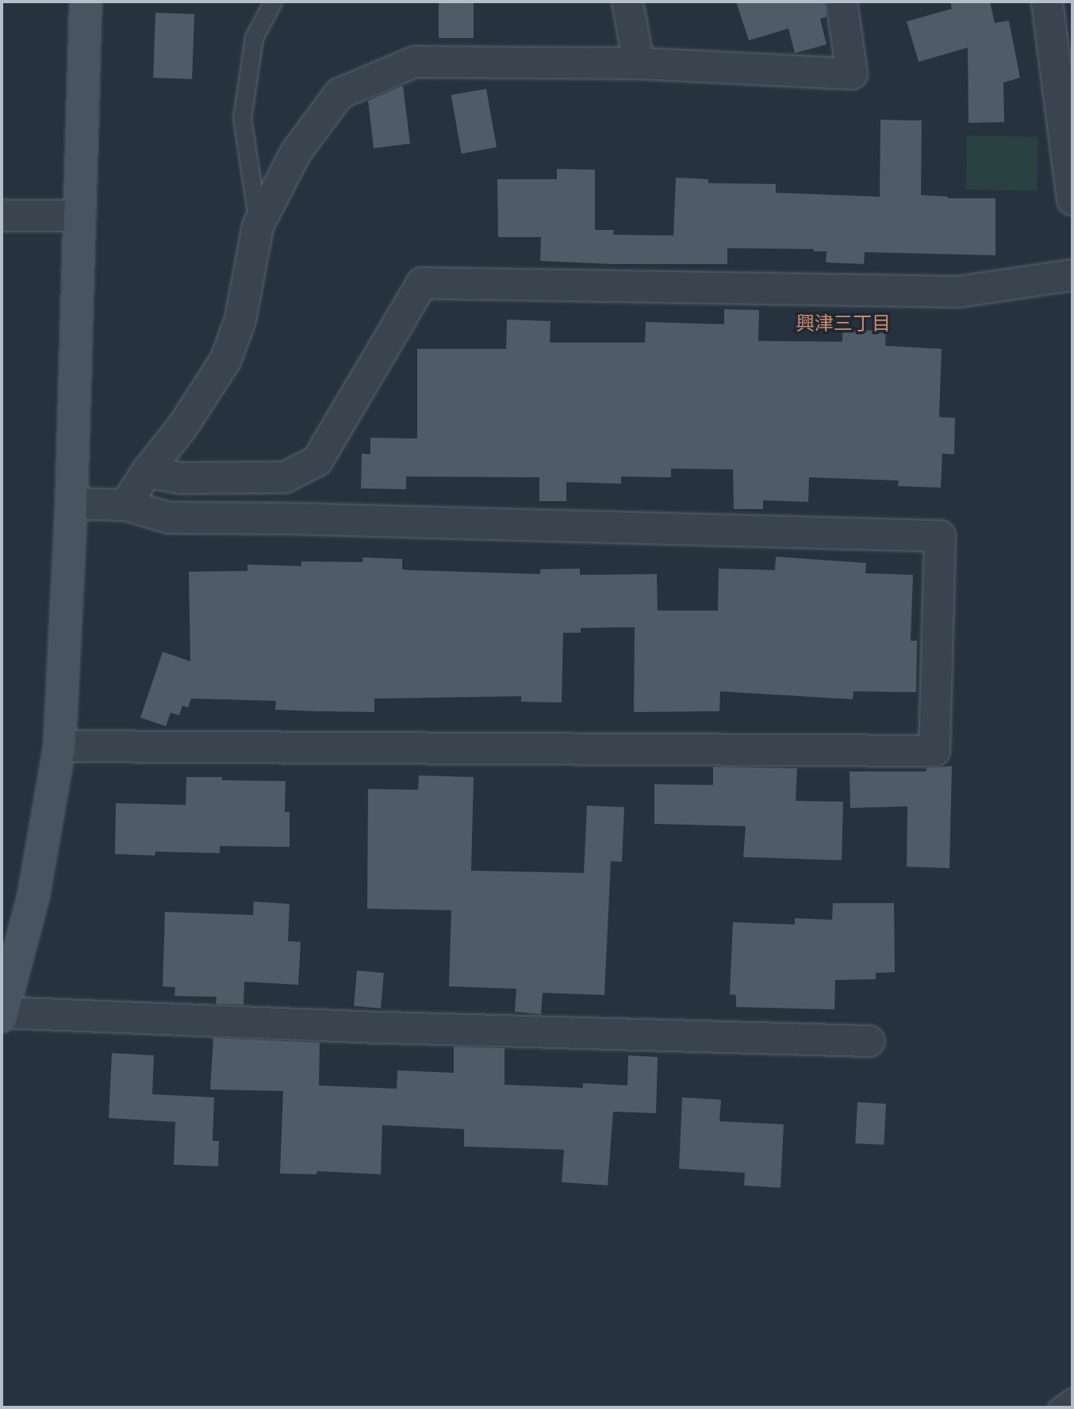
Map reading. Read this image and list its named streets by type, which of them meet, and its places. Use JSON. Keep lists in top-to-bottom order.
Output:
{
  "districts": ["興津三丁目"]
}
